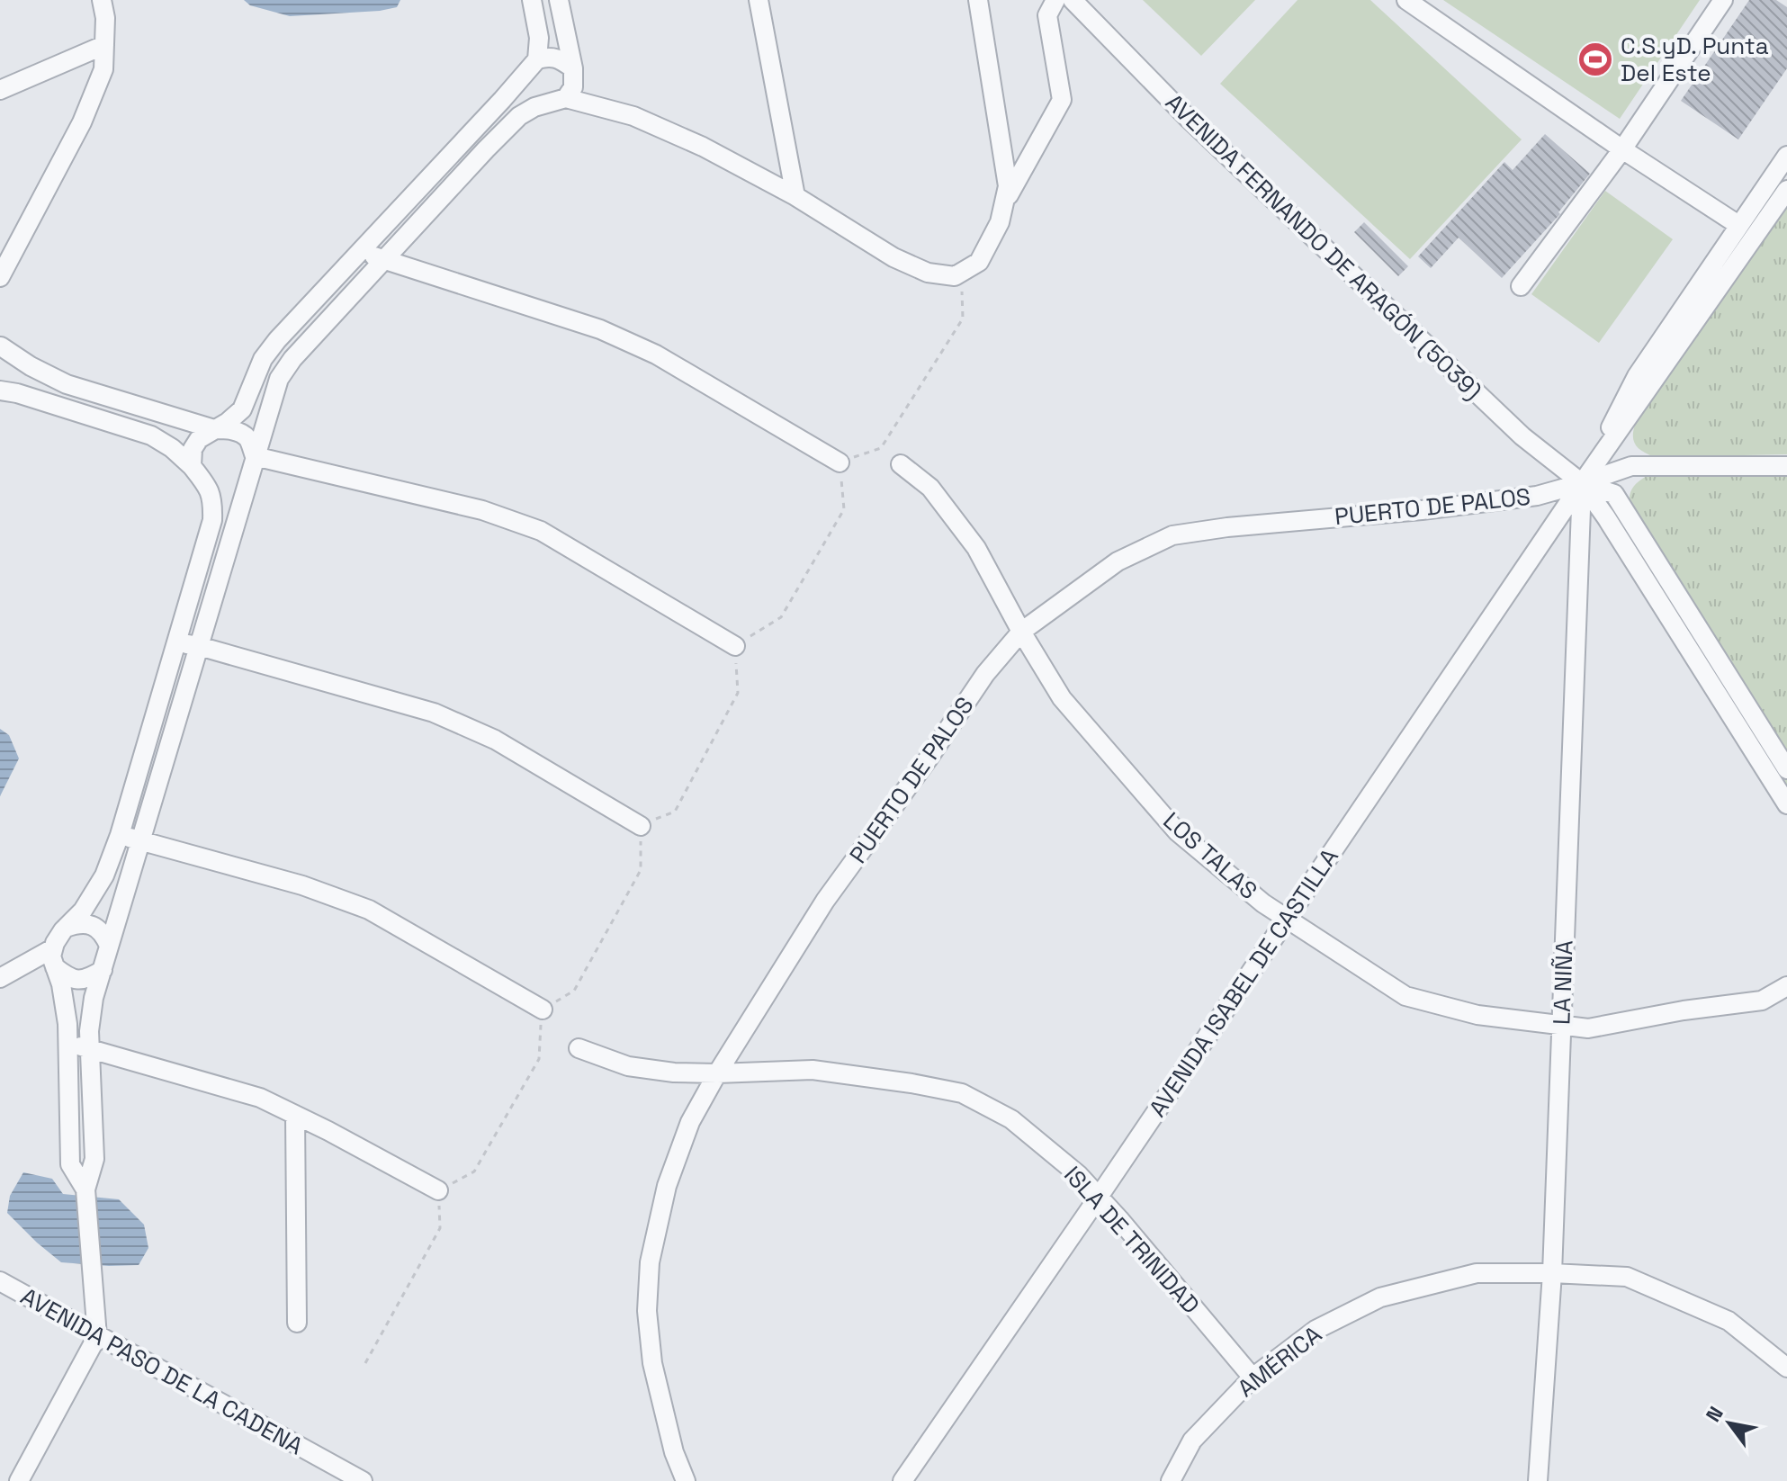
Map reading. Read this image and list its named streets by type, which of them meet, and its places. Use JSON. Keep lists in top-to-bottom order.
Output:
{
  "streets": {
    "street": [
      "AVENIDA FERNANDO DE ARAGÓN (5039)",
      "PUERTO DE PALOS",
      "LOS TALAS",
      "AVENIDA ISABEL DE CASTILLA",
      "LA NIÑA",
      "ISLA DE TRINIDAD",
      "AMÉRICA",
      "AVENIDA PASO DE LA CADENA"
    ]
  },
  "crossings": [
    ["AVENIDA FERNANDO DE ARAGÓN (5039)", "PUERTO DE PALOS"],
    ["AVENIDA FERNANDO DE ARAGÓN (5039)", "AVENIDA ISABEL DE CASTILLA"],
    ["AVENIDA FERNANDO DE ARAGÓN (5039)", "LA NIÑA"],
    ["PUERTO DE PALOS", "LOS TALAS"],
    ["PUERTO DE PALOS", "AVENIDA ISABEL DE CASTILLA"],
    ["PUERTO DE PALOS", "LA NIÑA"],
    ["PUERTO DE PALOS", "ISLA DE TRINIDAD"],
    ["LOS TALAS", "AVENIDA ISABEL DE CASTILLA"],
    ["LOS TALAS", "LA NIÑA"],
    ["AVENIDA ISABEL DE CASTILLA", "LA NIÑA"],
    ["AVENIDA ISABEL DE CASTILLA", "ISLA DE TRINIDAD"],
    ["LA NIÑA", "AMÉRICA"],
    ["ISLA DE TRINIDAD", "AMÉRICA"]
  ],
  "places": {
    "sports": ["C.S.yD. Punta Del Este"]
  },
  "north": "top left"
}
